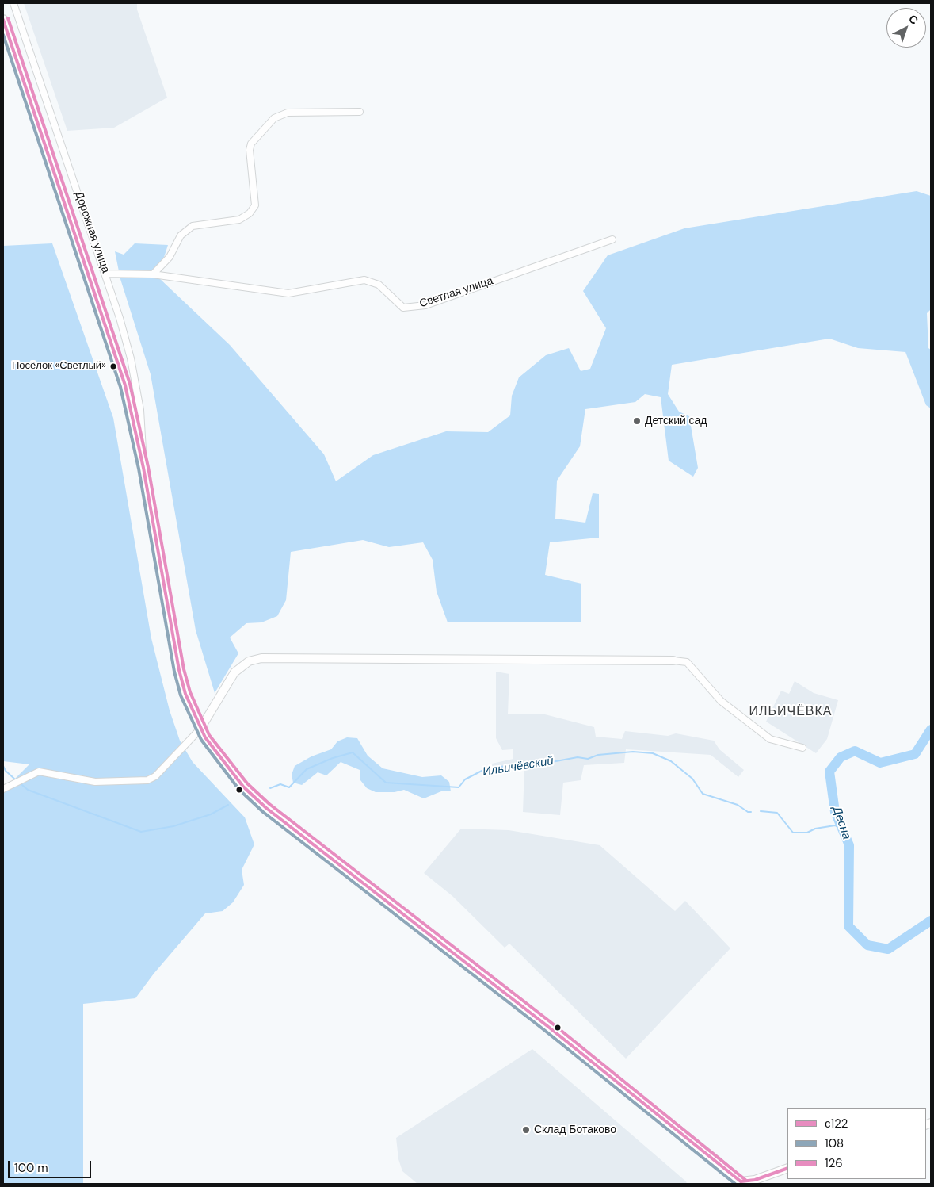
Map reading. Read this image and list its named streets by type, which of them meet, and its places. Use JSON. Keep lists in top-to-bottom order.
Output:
{
  "streets": {
    "street": ["Дорожная улица", "Светлая улица"]
  },
  "crossings": [
    ["Дорожная улица", "Светлая улица"]
  ],
  "districts": ["ИЛЬИЧЁВКА"],
  "water": ["Ильичёвский", "Десна"],
  "places": ["Посёлок «Светлый»", "Детский сад", "Склад Ботаково"],
  "lines": ["transit line 126", "transit line с122", "transit line 108"],
  "legend": ["с122", "108", "126"],
  "scale_bar": "100 m",
  "north": "top right"
}
